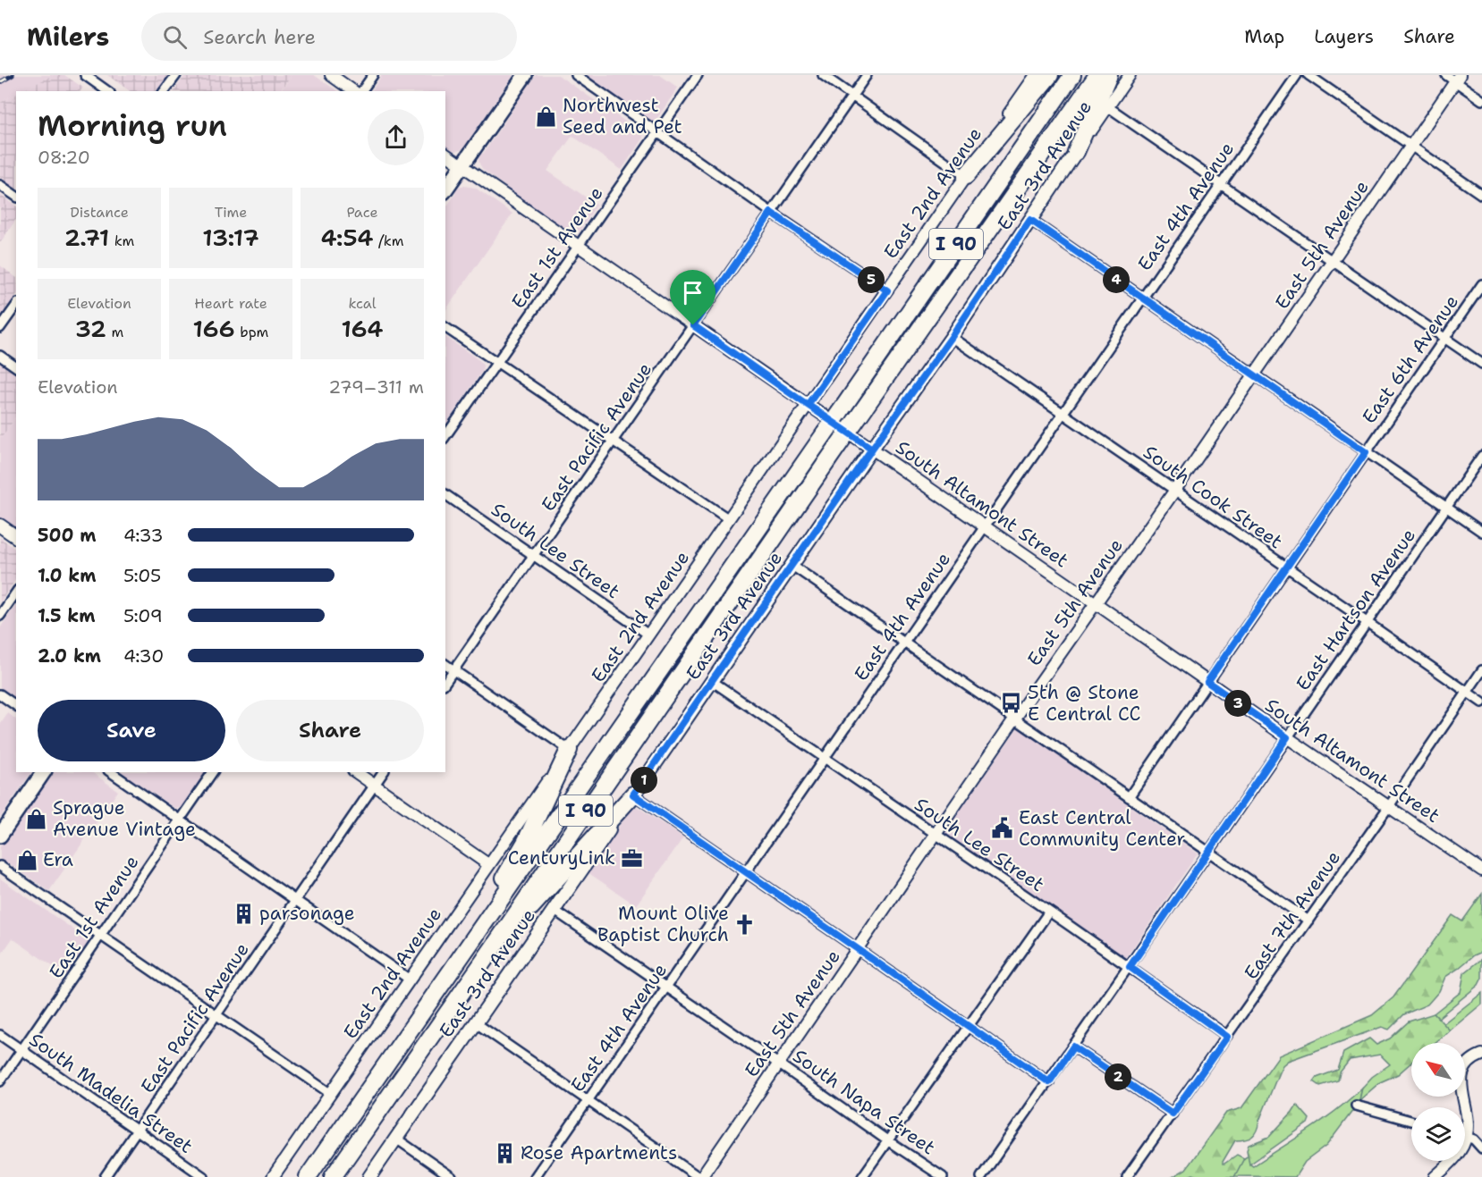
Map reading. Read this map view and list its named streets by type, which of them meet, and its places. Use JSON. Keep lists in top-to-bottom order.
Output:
{
  "streets": {
    "highway": ["I 90"],
    "main road": ["East 3rd Avenue"],
    "street": [
      "East 2nd Avenue",
      "East 4th Avenue",
      "East 5th Avenue",
      "East 1st Avenue",
      "East 6th Avenue",
      "East Pacific Avenue",
      "South Cook Street",
      "South Altamont Street",
      "South Lee Street",
      "East Hartson Avenue",
      "East 7th Avenue",
      "South Madelia Street",
      "South Napa Street"
    ]
  },
  "crossings": [
    ["East 3rd Avenue", "South Cook Street"],
    ["East 3rd Avenue", "South Altamont Street"],
    ["East 3rd Avenue", "South Lee Street"],
    ["East 3rd Avenue", "South Napa Street"],
    ["East 2nd Avenue", "South Altamont Street"],
    ["East 2nd Avenue", "South Lee Street"],
    ["East 4th Avenue", "South Cook Street"],
    ["East 4th Avenue", "South Altamont Street"],
    ["East 4th Avenue", "South Lee Street"],
    ["East 4th Avenue", "South Napa Street"],
    ["East 5th Avenue", "South Cook Street"],
    ["East 5th Avenue", "South Altamont Street"],
    ["East 5th Avenue", "South Lee Street"],
    ["East 5th Avenue", "South Napa Street"],
    ["East 1st Avenue", "South Altamont Street"],
    ["East 1st Avenue", "South Madelia Street"],
    ["East 6th Avenue", "South Cook Street"],
    ["East 6th Avenue", "South Altamont Street"],
    ["East Pacific Avenue", "South Altamont Street"],
    ["East Pacific Avenue", "South Lee Street"],
    ["East Pacific Avenue", "South Madelia Street"],
    ["South Cook Street", "East Hartson Avenue"],
    ["South Cook Street", "East 7th Avenue"],
    ["South Altamont Street", "East Hartson Avenue"],
    ["South Altamont Street", "East 7th Avenue"],
    ["South Lee Street", "East Hartson Avenue"],
    ["South Lee Street", "East 7th Avenue"]
  ],
  "places": {
    "shop": ["Northwest Seed and Pet", "Sprague Avenue Vintage", "Era"],
    "bus stop": ["5th @ Stone E Central CC"],
    "public building": ["East Central Community Center"],
    "office": ["CenturyLink"],
    "building": ["parsonage", "Rose Apartments"],
    "church": ["Mount Olive Baptist Church"]
  },
  "north": "top left",
  "page": {
    "header": "Milers",
    "search": "Search here",
    "nav": ["Map", "Layers", "Share"],
    "heading": ["Morning run", "08:20"],
    "stats": [
      ["Distance", "2.71 km"],
      ["Time", "13:17"],
      ["Pace", "4:54 /km"],
      ["Elevation", "32 m"],
      ["Heart rate", "166 bpm"],
      ["kcal", "164"]
    ],
    "pins": [
      "4",
      "5",
      "3",
      "1",
      "2"
    ],
    "chart": ["Elevation", "279–311 m"],
    "list": [
      {
        "name": "500 m",
        "note": "4:33"
      },
      {
        "name": "1.0 km",
        "note": "5:05"
      },
      {
        "name": "1.5 km",
        "note": "5:09"
      },
      {
        "name": "2.0 km",
        "note": "4:30"
      }
    ],
    "buttons": ["Save", "Share"]
  }
}
